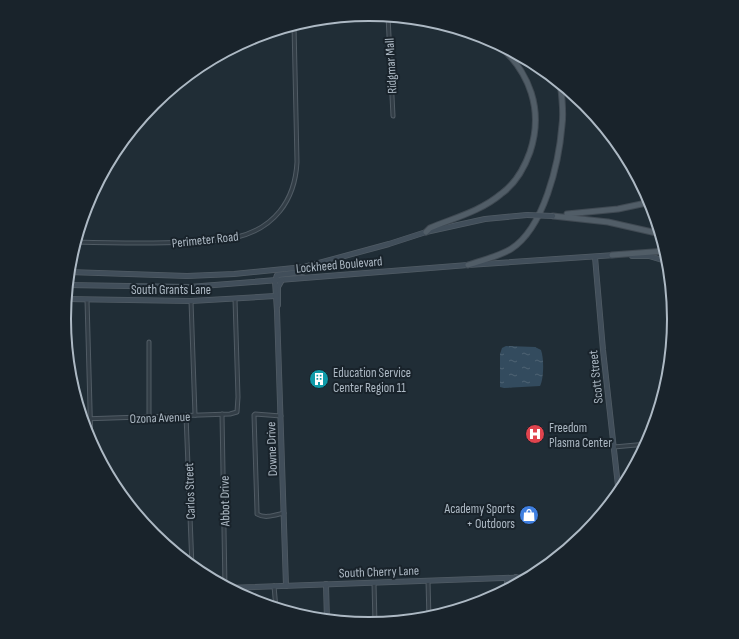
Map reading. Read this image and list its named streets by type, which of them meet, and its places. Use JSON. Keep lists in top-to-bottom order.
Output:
{
  "streets": {
    "street": [
      "Ridgmar Mall",
      "Perimeter Road",
      "Lockheed Boulevard",
      "South Grants Lane",
      "Scott Street",
      "Ozona Avenue",
      "Downe Drive",
      "Carlos Street",
      "Abbot Drive",
      "South Cherry Lane"
    ]
  },
  "crossings": [
    ["Lockheed Boulevard", "Scott Street"],
    ["Lockheed Boulevard", "Downe Drive"],
    ["South Grants Lane", "Ozona Avenue"],
    ["South Grants Lane", "Downe Drive"],
    ["Ozona Avenue", "Carlos Street"],
    ["Ozona Avenue", "Abbot Drive"],
    ["Downe Drive", "South Cherry Lane"]
  ],
  "places": {
    "building": ["Education Service Center Region 11"],
    "hospital": ["Freedom Plasma Center"],
    "shop": ["Academy Sports + Outdoors"]
  }
}
